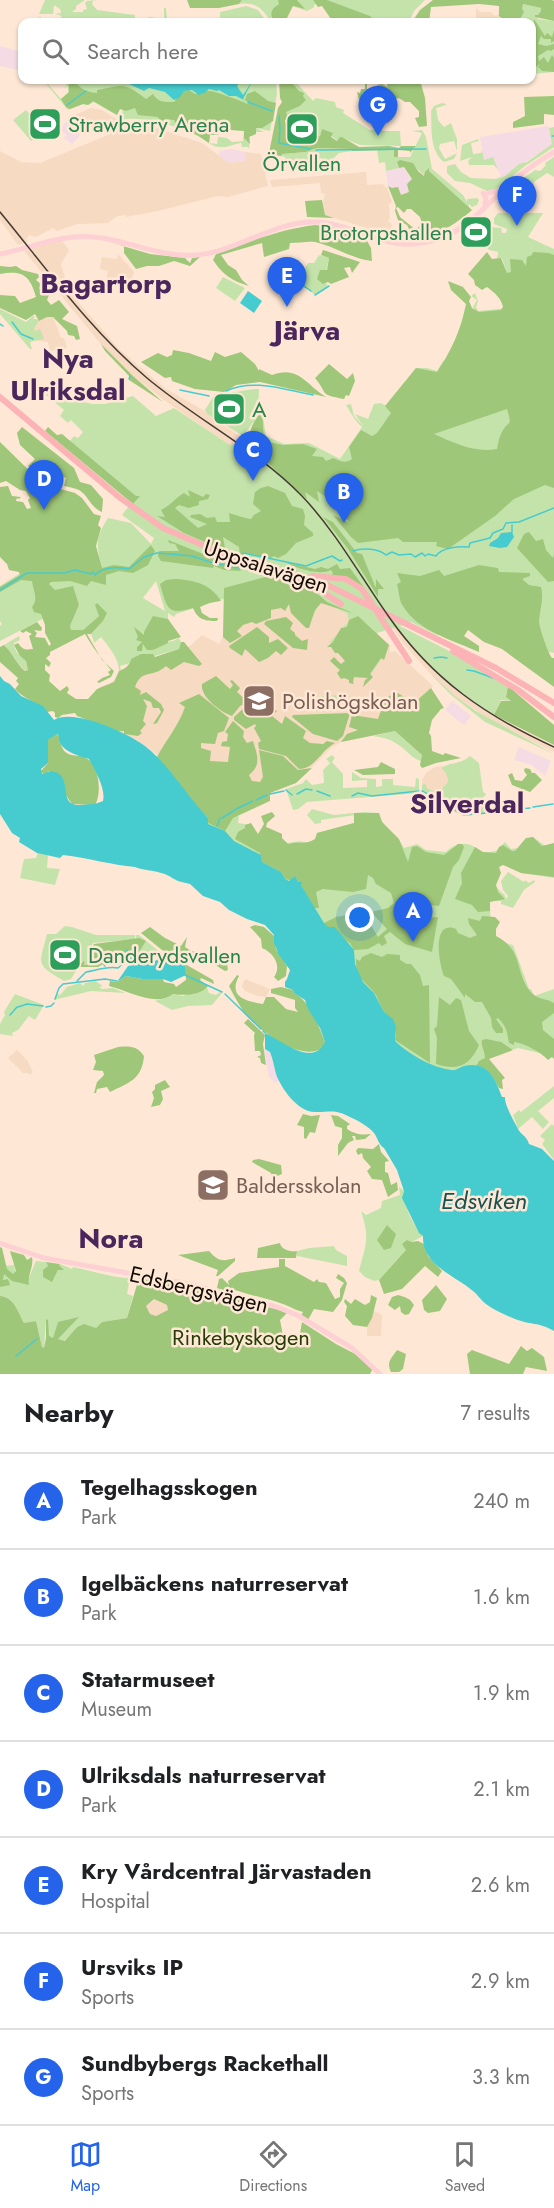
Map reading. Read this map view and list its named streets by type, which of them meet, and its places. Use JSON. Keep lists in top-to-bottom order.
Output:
{
  "streets": {
    "highway": ["Uppsalavägen"],
    "main road": ["Edsbergsvägen"]
  },
  "districts": [
    "Bagartorp",
    "Järva",
    "Nya Ulriksdal",
    "Silverdal",
    "Nora"
  ],
  "water": ["Edsviken"],
  "parks": ["Rinkebyskogen"],
  "places": {
    "sports": [
      "Strawberry Arena",
      "Örvallen",
      "Brotorpshallen",
      "A",
      "Danderydsvallen"
    ],
    "school or university": ["Polishögskolan", "Baldersskolan"]
  },
  "page": {
    "search": "Search here",
    "pins": [
      "G",
      "F",
      "E",
      "C",
      "D",
      "B",
      "A"
    ],
    "heading": ["Nearby", "7 results"],
    "list": [
      {
        "mark": "A",
        "name": "Tegelhagsskogen",
        "note": "Park",
        "value": "240 m"
      },
      {
        "mark": "B",
        "name": "Igelbäckens naturreservat",
        "note": "Park",
        "value": "1.6 km"
      },
      {
        "mark": "C",
        "name": "Statarmuseet",
        "note": "Museum",
        "value": "1.9 km"
      },
      {
        "mark": "D",
        "name": "Ulriksdals naturreservat",
        "note": "Park",
        "value": "2.1 km"
      },
      {
        "mark": "E",
        "name": "Kry Vårdcentral Järvastaden",
        "note": "Hospital",
        "value": "2.6 km"
      },
      {
        "mark": "F",
        "name": "Ursviks IP",
        "note": "Sports",
        "value": "2.9 km"
      },
      {
        "mark": "G",
        "name": "Sundbybergs Rackethall",
        "note": "Sports",
        "value": "3.3 km"
      }
    ],
    "nav": ["Map", "Directions", "Saved"]
  }
}
